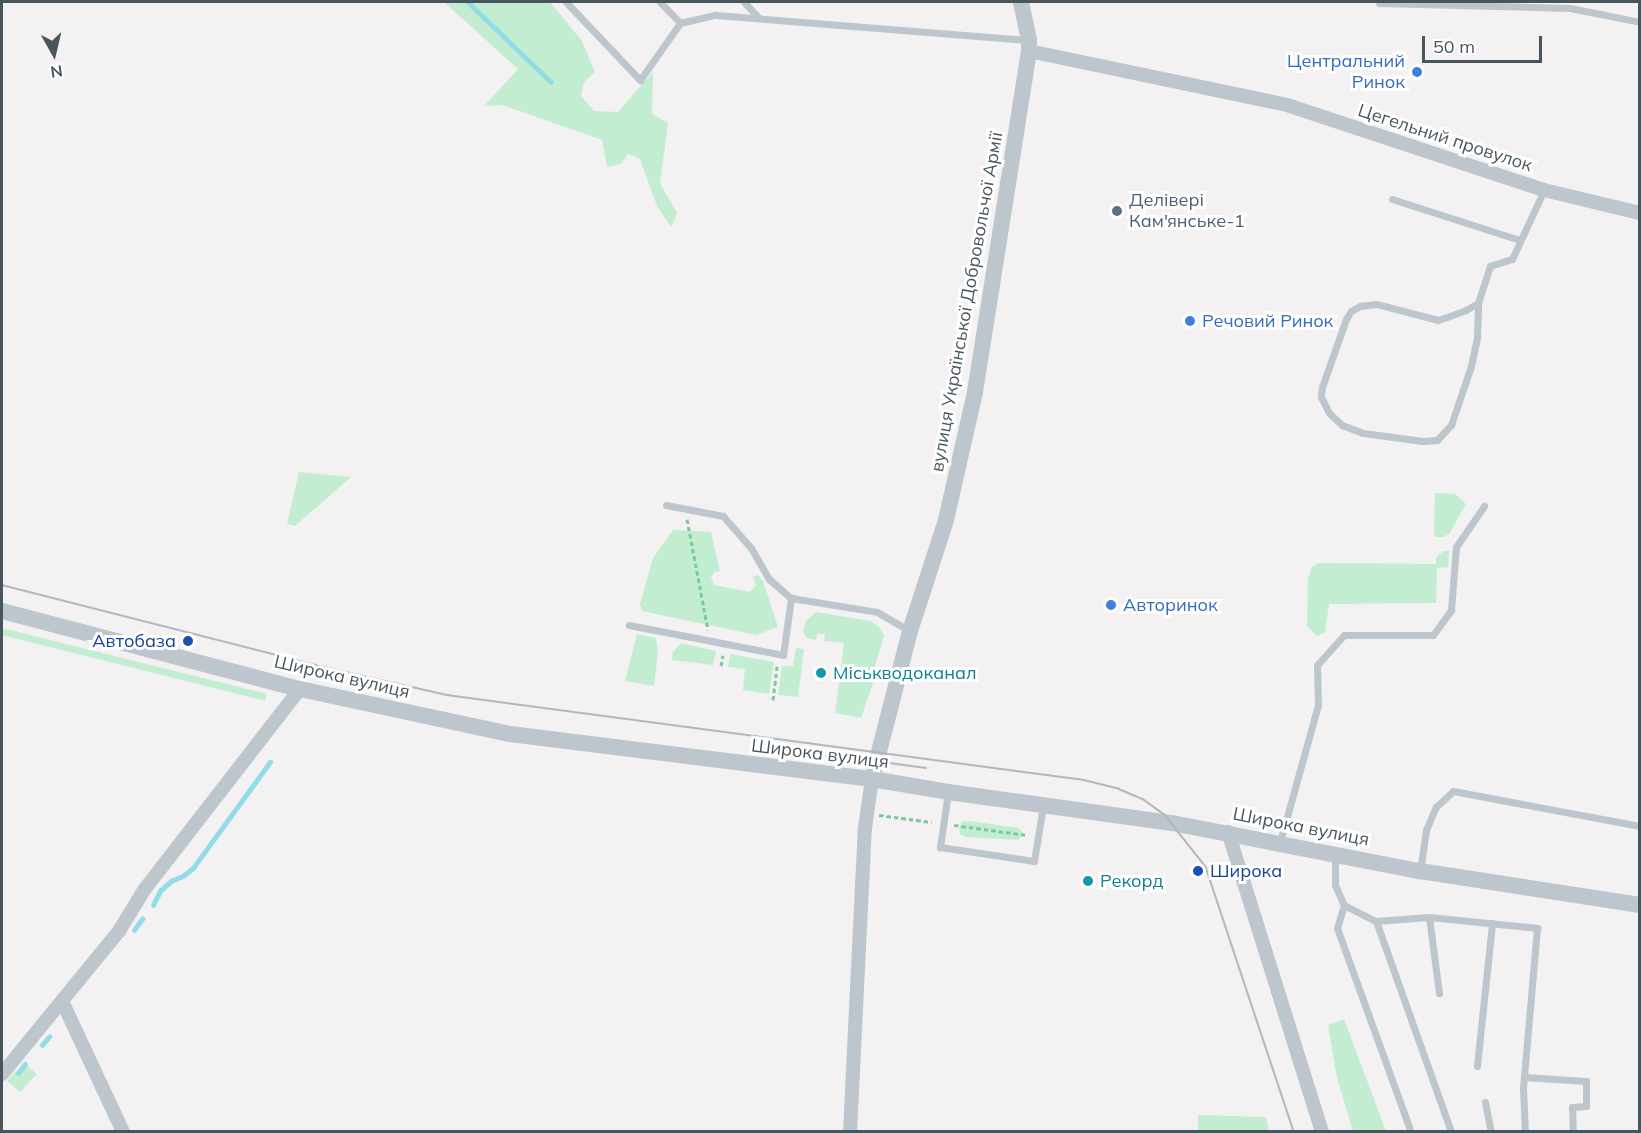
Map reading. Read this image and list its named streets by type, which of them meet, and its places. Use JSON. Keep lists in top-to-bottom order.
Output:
{
  "streets": {
    "street": ["Цегельний провулок", "вулиця Української Добровольчої Армії", "Широка вулиця"]
  },
  "crossings": [
    ["Цегельний провулок", "вулиця Української Добровольчої Армії"],
    ["вулиця Української Добровольчої Армії", "Широка вулиця"]
  ],
  "places": [
    "Центральний Ринок",
    "Делівері Кам'янське-1",
    "Речовий Ринок",
    "Авторинок",
    "Автобаза",
    "Міськводоканал",
    "Широка",
    "Рекорд"
  ],
  "scale_bar": "50 m",
  "north": "bottom"
}
